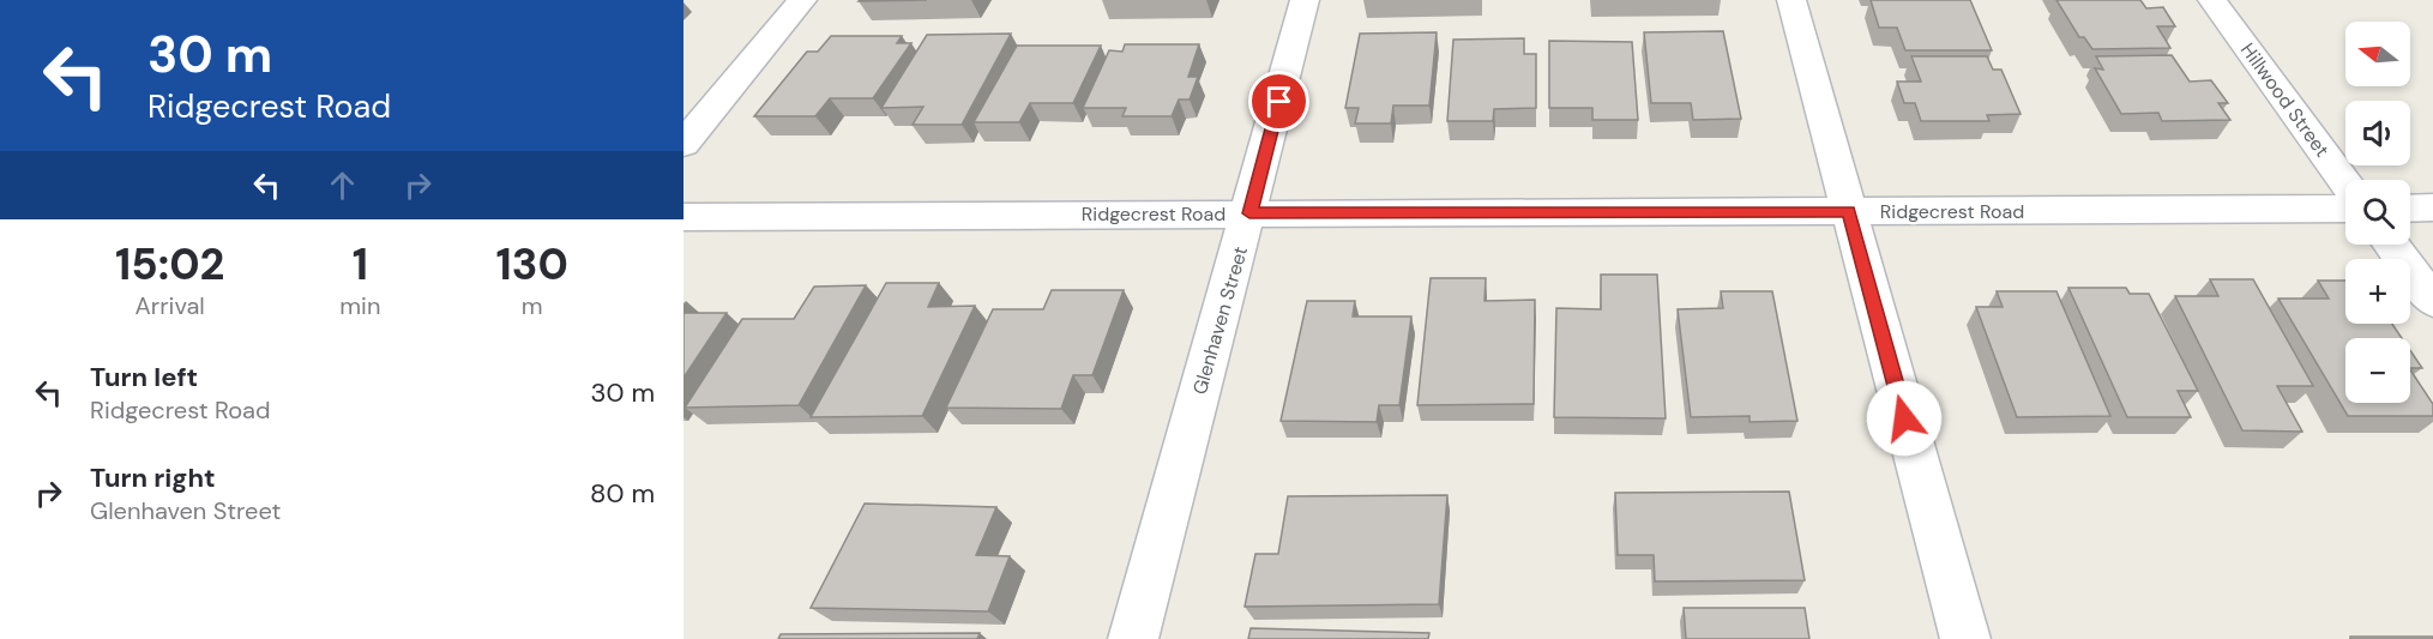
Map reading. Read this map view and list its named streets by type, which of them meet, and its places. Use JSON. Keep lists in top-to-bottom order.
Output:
{
  "streets": {
    "street": ["Hillwood Street", "Ridgecrest Road", "Glenhaven Street"]
  },
  "crossings": [
    ["Ridgecrest Road", "Glenhaven Street"]
  ],
  "north": "left",
  "page": {
    "turn": ["30 m", "Ridgecrest Road"],
    "map_buttons": ["+", "−"],
    "eta": [
      "15:02",
      "Arrival",
      "1",
      "min",
      "130",
      "m"
    ],
    "list": [
      {
        "name": "Turn left",
        "note": "Ridgecrest Road",
        "value": "30 m"
      },
      {
        "name": "Turn right",
        "note": "Glenhaven Street",
        "value": "80 m"
      }
    ]
  }
}
